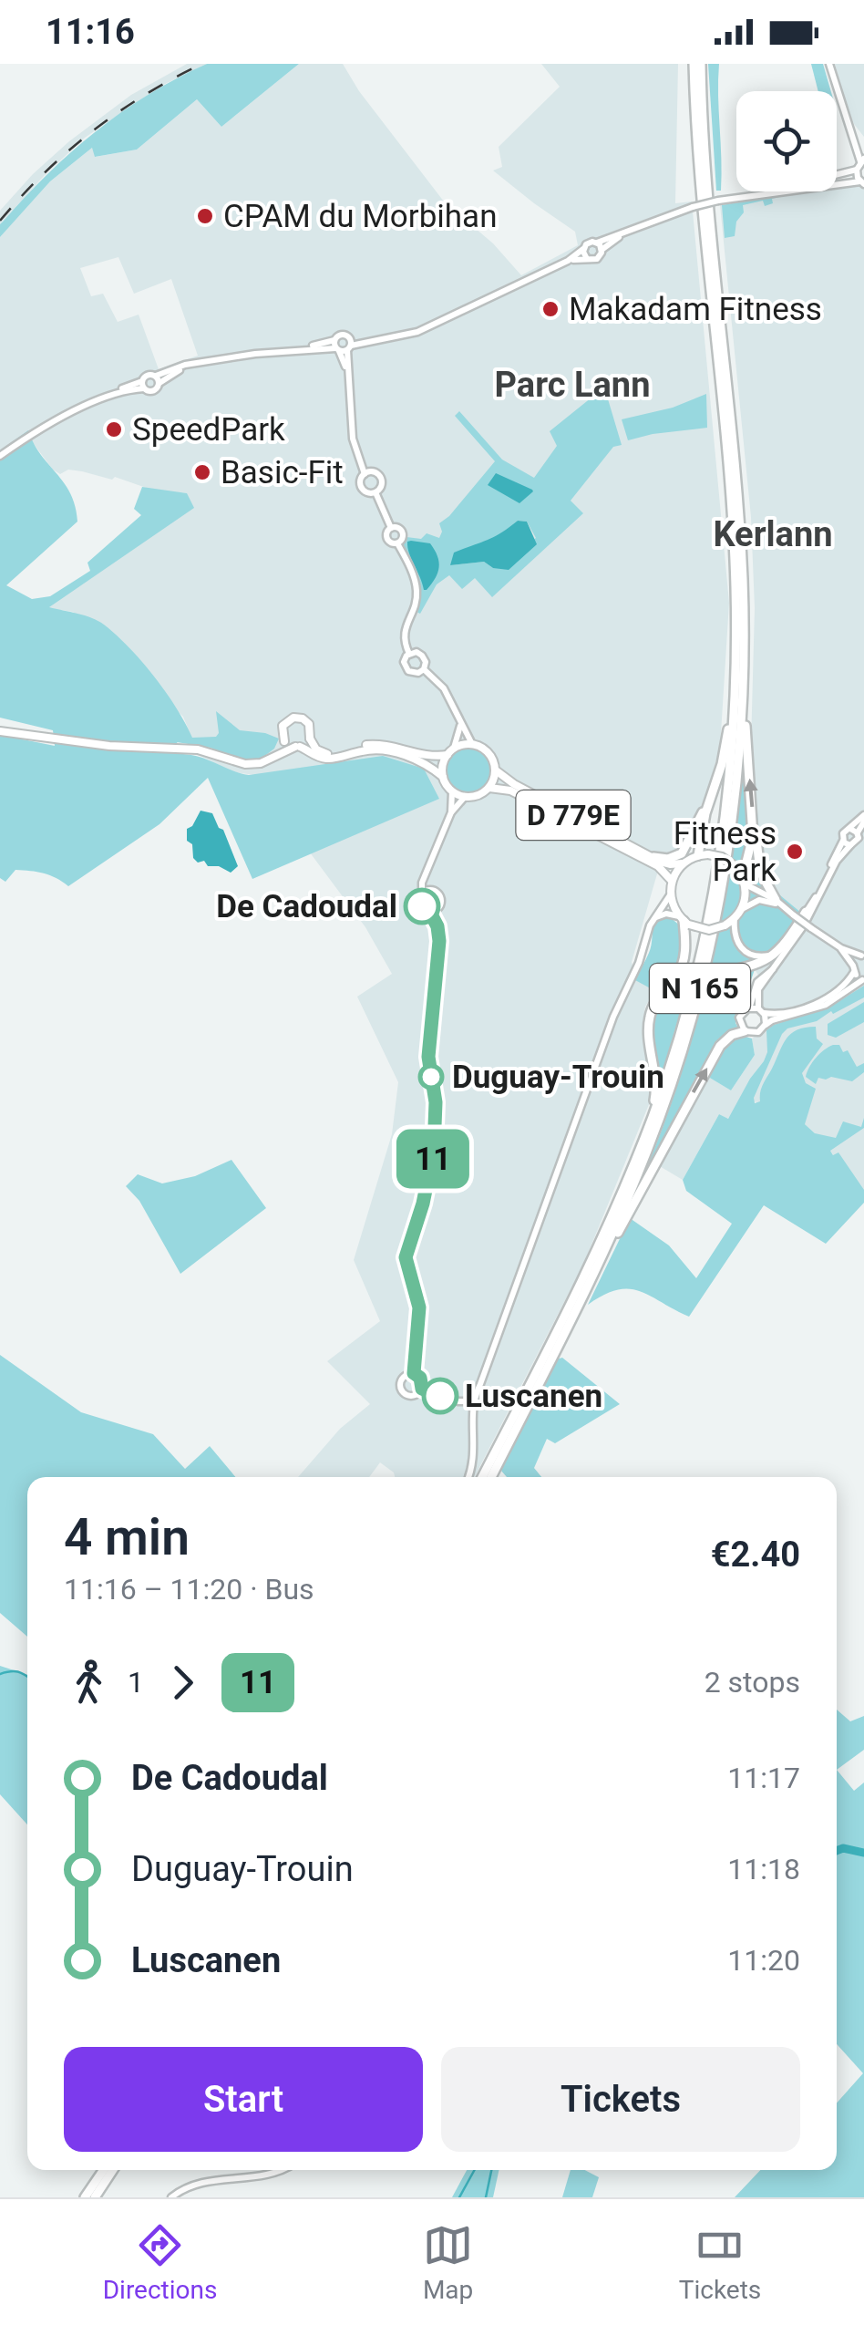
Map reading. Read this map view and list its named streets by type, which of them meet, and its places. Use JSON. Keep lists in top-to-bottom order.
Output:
{
  "streets": {
    "highway": ["N 165"],
    "main road": ["D 779E"]
  },
  "districts": ["Parc Lann", "Kerlann"],
  "places": [
    "CPAM du Morbihan",
    "Makadam Fitness",
    "SpeedPark",
    "Basic-Fit",
    "Fitness Park",
    "De Cadoudal",
    "Duguay-Trouin",
    "Luscanen"
  ],
  "lines": ["bus line 11"],
  "page": {
    "status": "11:16",
    "on_map": "11",
    "heading": ["4 min", "11:16 – 11:20 · Bus", "€2.40"],
    "legs": ["1", "11", "2 stops"],
    "list": [
      {
        "name": "De Cadoudal",
        "value": "11:17"
      },
      {
        "name": "Duguay-Trouin",
        "value": "11:18"
      },
      {
        "name": "Luscanen",
        "value": "11:20"
      }
    ],
    "buttons": ["Start", "Tickets"],
    "tabs": ["Directions", "Map", "Tickets"]
  }
}
